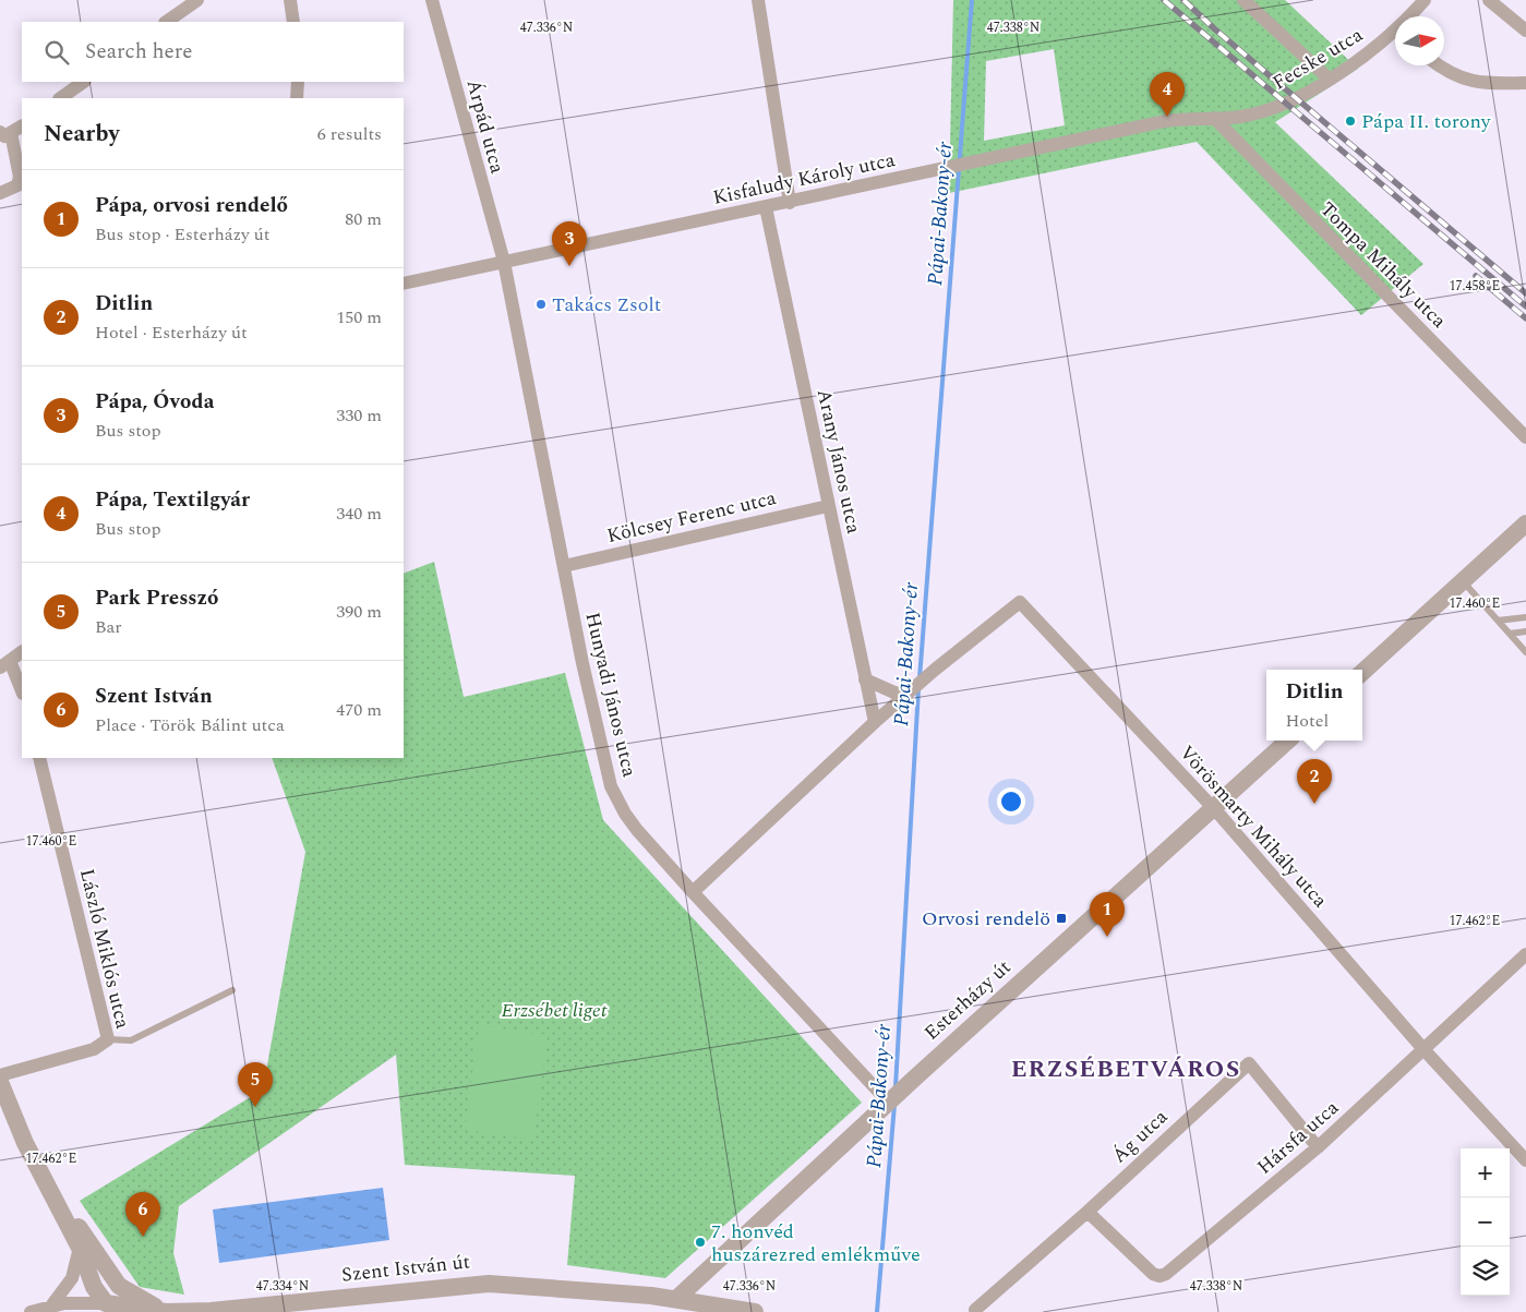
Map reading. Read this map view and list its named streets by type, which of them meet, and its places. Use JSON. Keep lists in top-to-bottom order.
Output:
{
  "streets": {
    "street": [
      "Fecske utca",
      "Árpád utca",
      "Kisfaludy Károly utca",
      "Tompa Mihály utca",
      "Arany János utca",
      "Kölcsey Ferenc utca",
      "Hunyadi János utca",
      "Vörösmarty Mihály utca",
      "László Miklós utca",
      "Esterházy út",
      "Ág utca",
      "Hársfa utca",
      "Szent István út"
    ]
  },
  "crossings": [
    ["Fecske utca", "Kisfaludy Károly utca"],
    ["Fecske utca", "Tompa Mihály utca"],
    ["Árpád utca", "Kisfaludy Károly utca"],
    ["Árpád utca", "Hunyadi János utca"],
    ["Kisfaludy Károly utca", "Tompa Mihály utca"],
    ["Kisfaludy Károly utca", "Arany János utca"],
    ["Kisfaludy Károly utca", "Hunyadi János utca"],
    ["Arany János utca", "Kölcsey Ferenc utca"],
    ["Kölcsey Ferenc utca", "Hunyadi János utca"],
    ["Hunyadi János utca", "Esterházy út"],
    ["Vörösmarty Mihály utca", "Esterházy út"],
    ["Vörösmarty Mihály utca", "Hársfa utca"],
    ["Esterházy út", "Szent István út"],
    ["Ág utca", "Hársfa utca"]
  ],
  "districts": ["ERZSÉBETVÁROS"],
  "water": ["Pápai-Bakony-ér"],
  "parks": ["Erzsébet liget"],
  "places": {
    "other": ["Pápa II. torony", "Takács Zsolt", "7. honvéd huszárezred emlékműve"],
    "transit": ["Orvosi rendelö"]
  },
  "north": "right",
  "page": {
    "search": "Search here",
    "pins": [
      "4",
      "3",
      "2",
      "1",
      "5",
      "6"
    ],
    "heading": ["Nearby", "6 results"],
    "list": [
      {
        "mark": "1",
        "name": "Pápa, orvosi rendelő",
        "note": "Bus stop · Esterházy út",
        "value": "80 m"
      },
      {
        "mark": "2",
        "name": "Ditlin",
        "note": "Hotel · Esterházy út",
        "value": "150 m"
      },
      {
        "mark": "3",
        "name": "Pápa, Óvoda",
        "note": "Bus stop",
        "value": "330 m"
      },
      {
        "mark": "4",
        "name": "Pápa, Textilgyár",
        "note": "Bus stop",
        "value": "340 m"
      },
      {
        "mark": "5",
        "name": "Park Presszó",
        "note": "Bar",
        "value": "390 m"
      },
      {
        "mark": "6",
        "name": "Szent István",
        "note": "Place · Török Bálint utca",
        "value": "470 m"
      }
    ],
    "popup": ["Ditlin", "Hotel"],
    "map_buttons": ["+", "−"]
  },
  "coordinates": [
    "47.336°N",
    "47.338°N",
    "17.458°E",
    "17.460°E",
    "17.462°E",
    "47.334°N"
  ]
}
